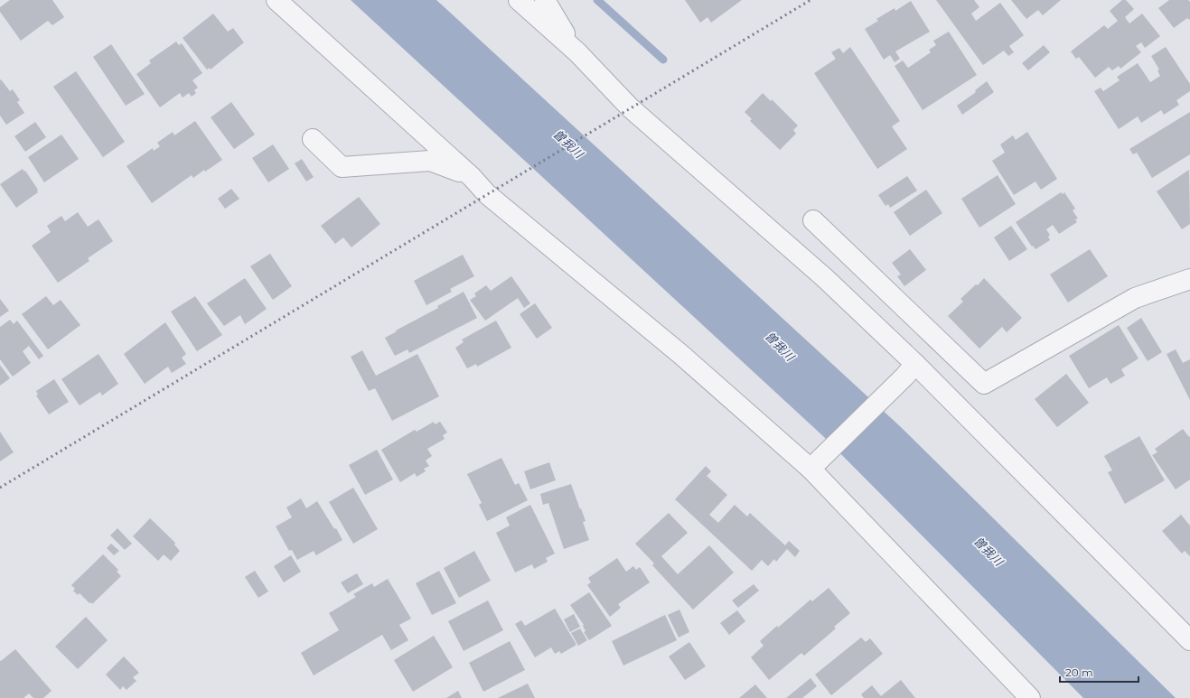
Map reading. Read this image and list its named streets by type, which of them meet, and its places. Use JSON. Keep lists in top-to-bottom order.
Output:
{
  "water": ["曽我川"],
  "scale_bar": "20 m"
}
